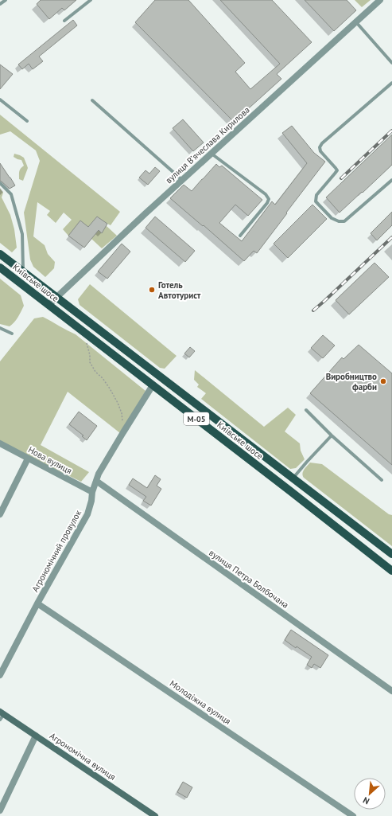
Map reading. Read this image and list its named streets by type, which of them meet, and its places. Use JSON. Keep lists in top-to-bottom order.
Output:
{
  "streets": {
    "main road": ["Київське шосе", "М-05"],
    "street": [
      "вулиця Вʼячеслава Кирилова",
      "Нова вулиця",
      "Агрономічний провулок",
      "вулиця Петра Болбочана",
      "Молодіжна вулиця",
      "Агрономічна вулиця"
    ]
  },
  "crossings": [
    ["вулиця Вʼячеслава Кирилова", "Київське шосе"],
    ["вулиця Вʼячеслава Кирилова", "М-05"],
    ["Київське шосе", "Агрономічний провулок"],
    ["Нова вулиця", "Агрономічний провулок"],
    ["Агрономічний провулок", "вулиця Петра Болбочана"],
    ["Агрономічний провулок", "Молодіжна вулиця"]
  ],
  "places": ["Готель Автотурист", "Виробництво фарби"],
  "north": "bottom left"
}
